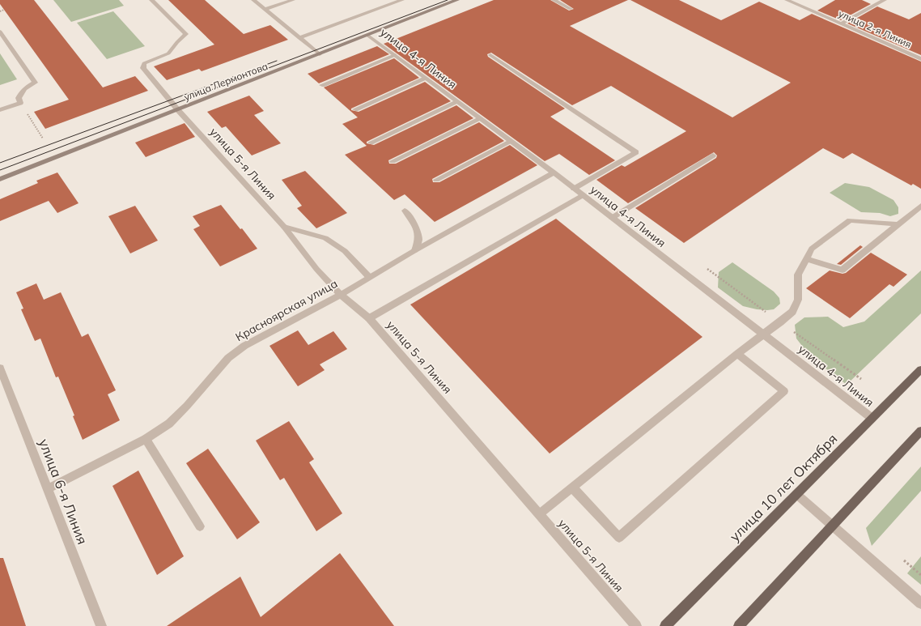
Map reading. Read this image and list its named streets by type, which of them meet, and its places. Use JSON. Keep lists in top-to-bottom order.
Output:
{
  "streets": {
    "main road": ["улица Лермонтова", "улица 10 лет Октября"],
    "street": [
      "улица 2-я Линия",
      "улица 4-я Линия",
      "улица 5-я Линия",
      "Красноярская улица",
      "улица 6-я Линия"
    ]
  },
  "crossings": [
    ["улица 4-я Линия", "улица Лермонтова"],
    ["улица 4-я Линия", "Красноярская улица"],
    ["улица 4-я Линия", "улица 10 лет Октября"],
    ["улица Лермонтова", "улица 5-я Линия"],
    ["улица 5-я Линия", "Красноярская улица"],
    ["Красноярская улица", "улица 6-я Линия"]
  ]
}
